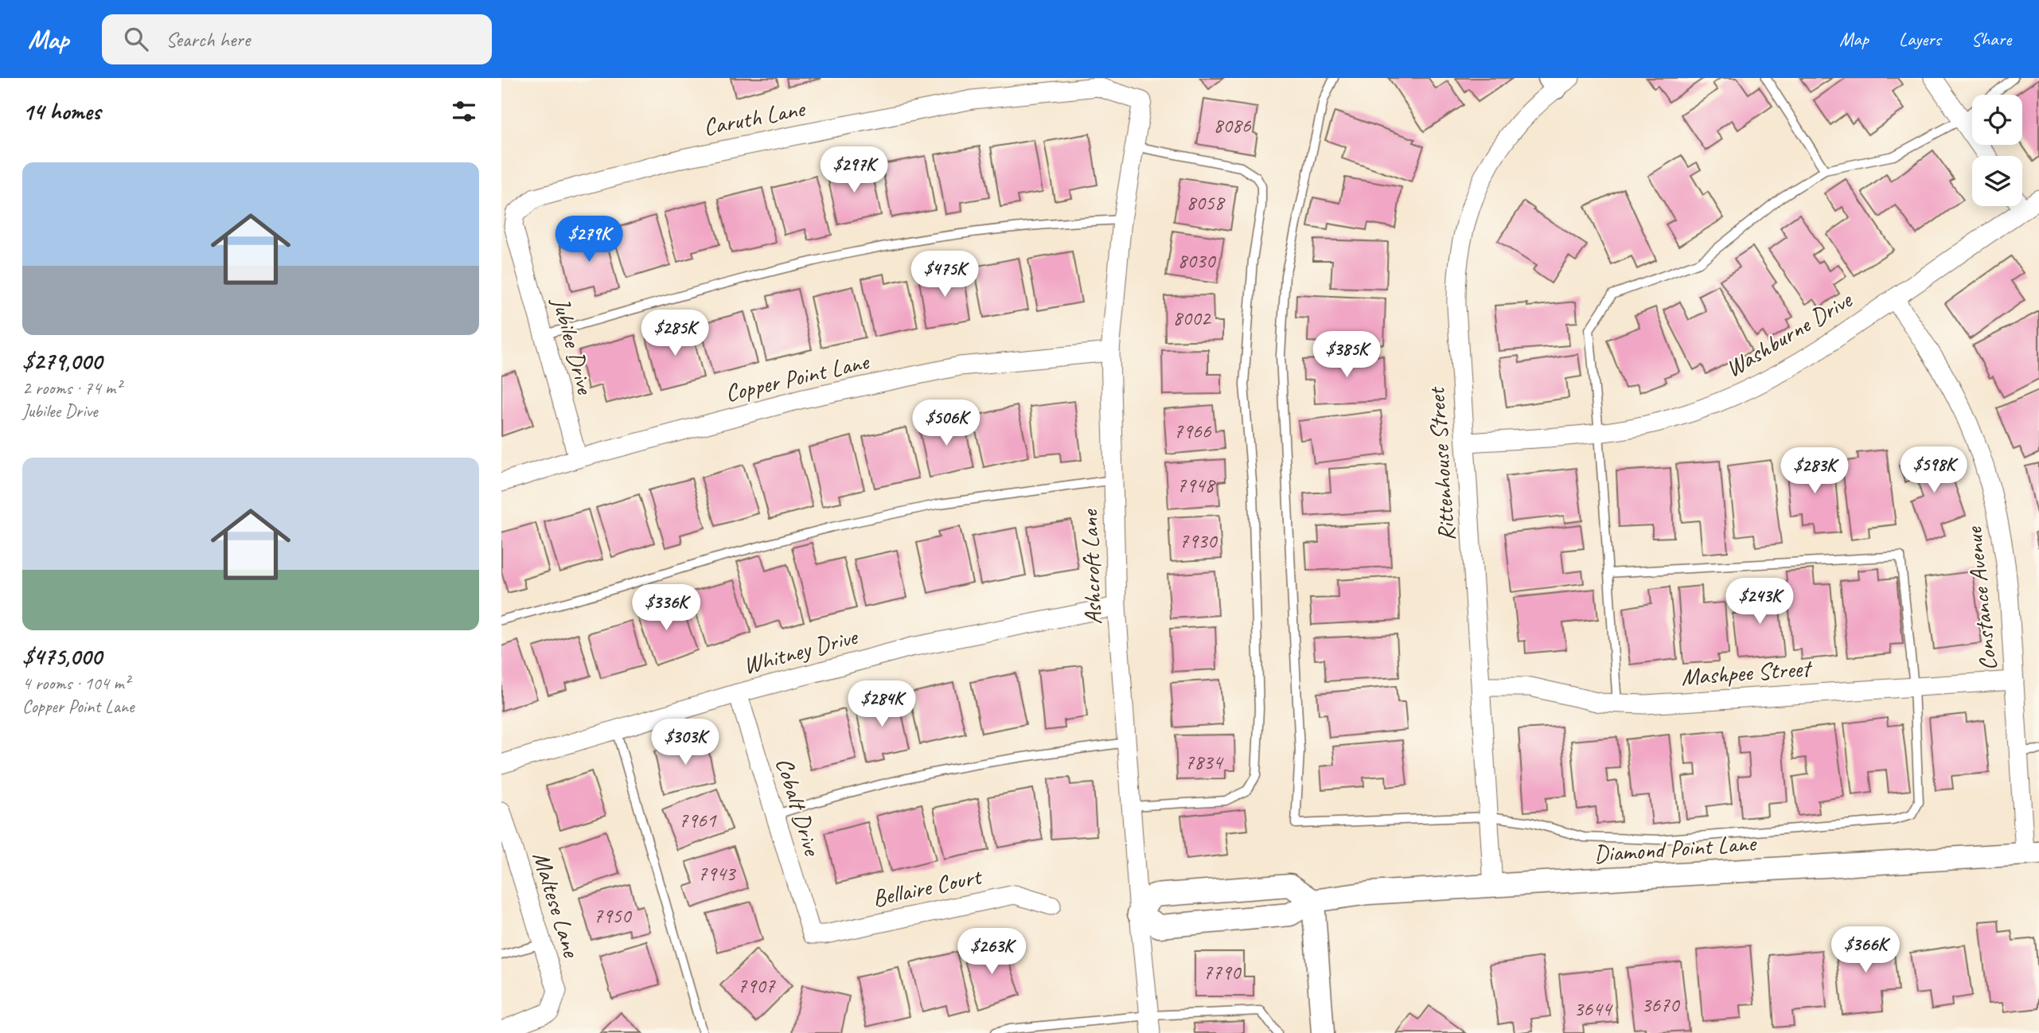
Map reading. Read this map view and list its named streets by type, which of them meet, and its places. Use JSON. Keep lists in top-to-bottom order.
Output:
{
  "streets": {
    "street": [
      "Caruth Lane",
      "Washburne Drive",
      "Jubilee Drive",
      "Copper Point Lane",
      "Rittenhouse Street",
      "Ashcroft Lane",
      "Constance Avenue",
      "Whitney Drive",
      "Mashpee Street",
      "Cobalt Drive",
      "Diamond Point Lane",
      "Bellaire Court",
      "Maltese Lane"
    ]
  },
  "crossings": [
    ["Caruth Lane", "Jubilee Drive"],
    ["Caruth Lane", "Ashcroft Lane"],
    ["Washburne Drive", "Rittenhouse Street"],
    ["Washburne Drive", "Constance Avenue"],
    ["Jubilee Drive", "Copper Point Lane"],
    ["Copper Point Lane", "Ashcroft Lane"],
    ["Rittenhouse Street", "Mashpee Street"],
    ["Rittenhouse Street", "Diamond Point Lane"],
    ["Ashcroft Lane", "Whitney Drive"],
    ["Ashcroft Lane", "Diamond Point Lane"],
    ["Constance Avenue", "Mashpee Street"],
    ["Constance Avenue", "Diamond Point Lane"],
    ["Whitney Drive", "Cobalt Drive"],
    ["Cobalt Drive", "Bellaire Court"]
  ],
  "house_numbers": [
    "8086",
    "8058",
    "8030",
    "8002",
    "7966",
    "7948",
    "7930",
    "7834",
    "7961",
    "7943",
    "7950",
    "7790",
    "7907",
    "3670",
    "3644"
  ],
  "page": {
    "header": "Map",
    "search": "Search here",
    "nav": ["Map", "Layers", "Share"],
    "heading": "14 homes",
    "list": [
      {
        "name": "$279,000",
        "note": "2 rooms · 74 m² · Jubilee Drive"
      },
      {
        "name": "$475,000",
        "note": "4 rooms · 104 m² · Copper Point Lane"
      }
    ],
    "price": [
      "$297K",
      "$279K",
      "$475K",
      "$285K",
      "$385K",
      "$506K",
      "$598K",
      "$283K",
      "$243K",
      "$336K",
      "$284K",
      "$303K",
      "$366K",
      "$263K"
    ]
  }
}
